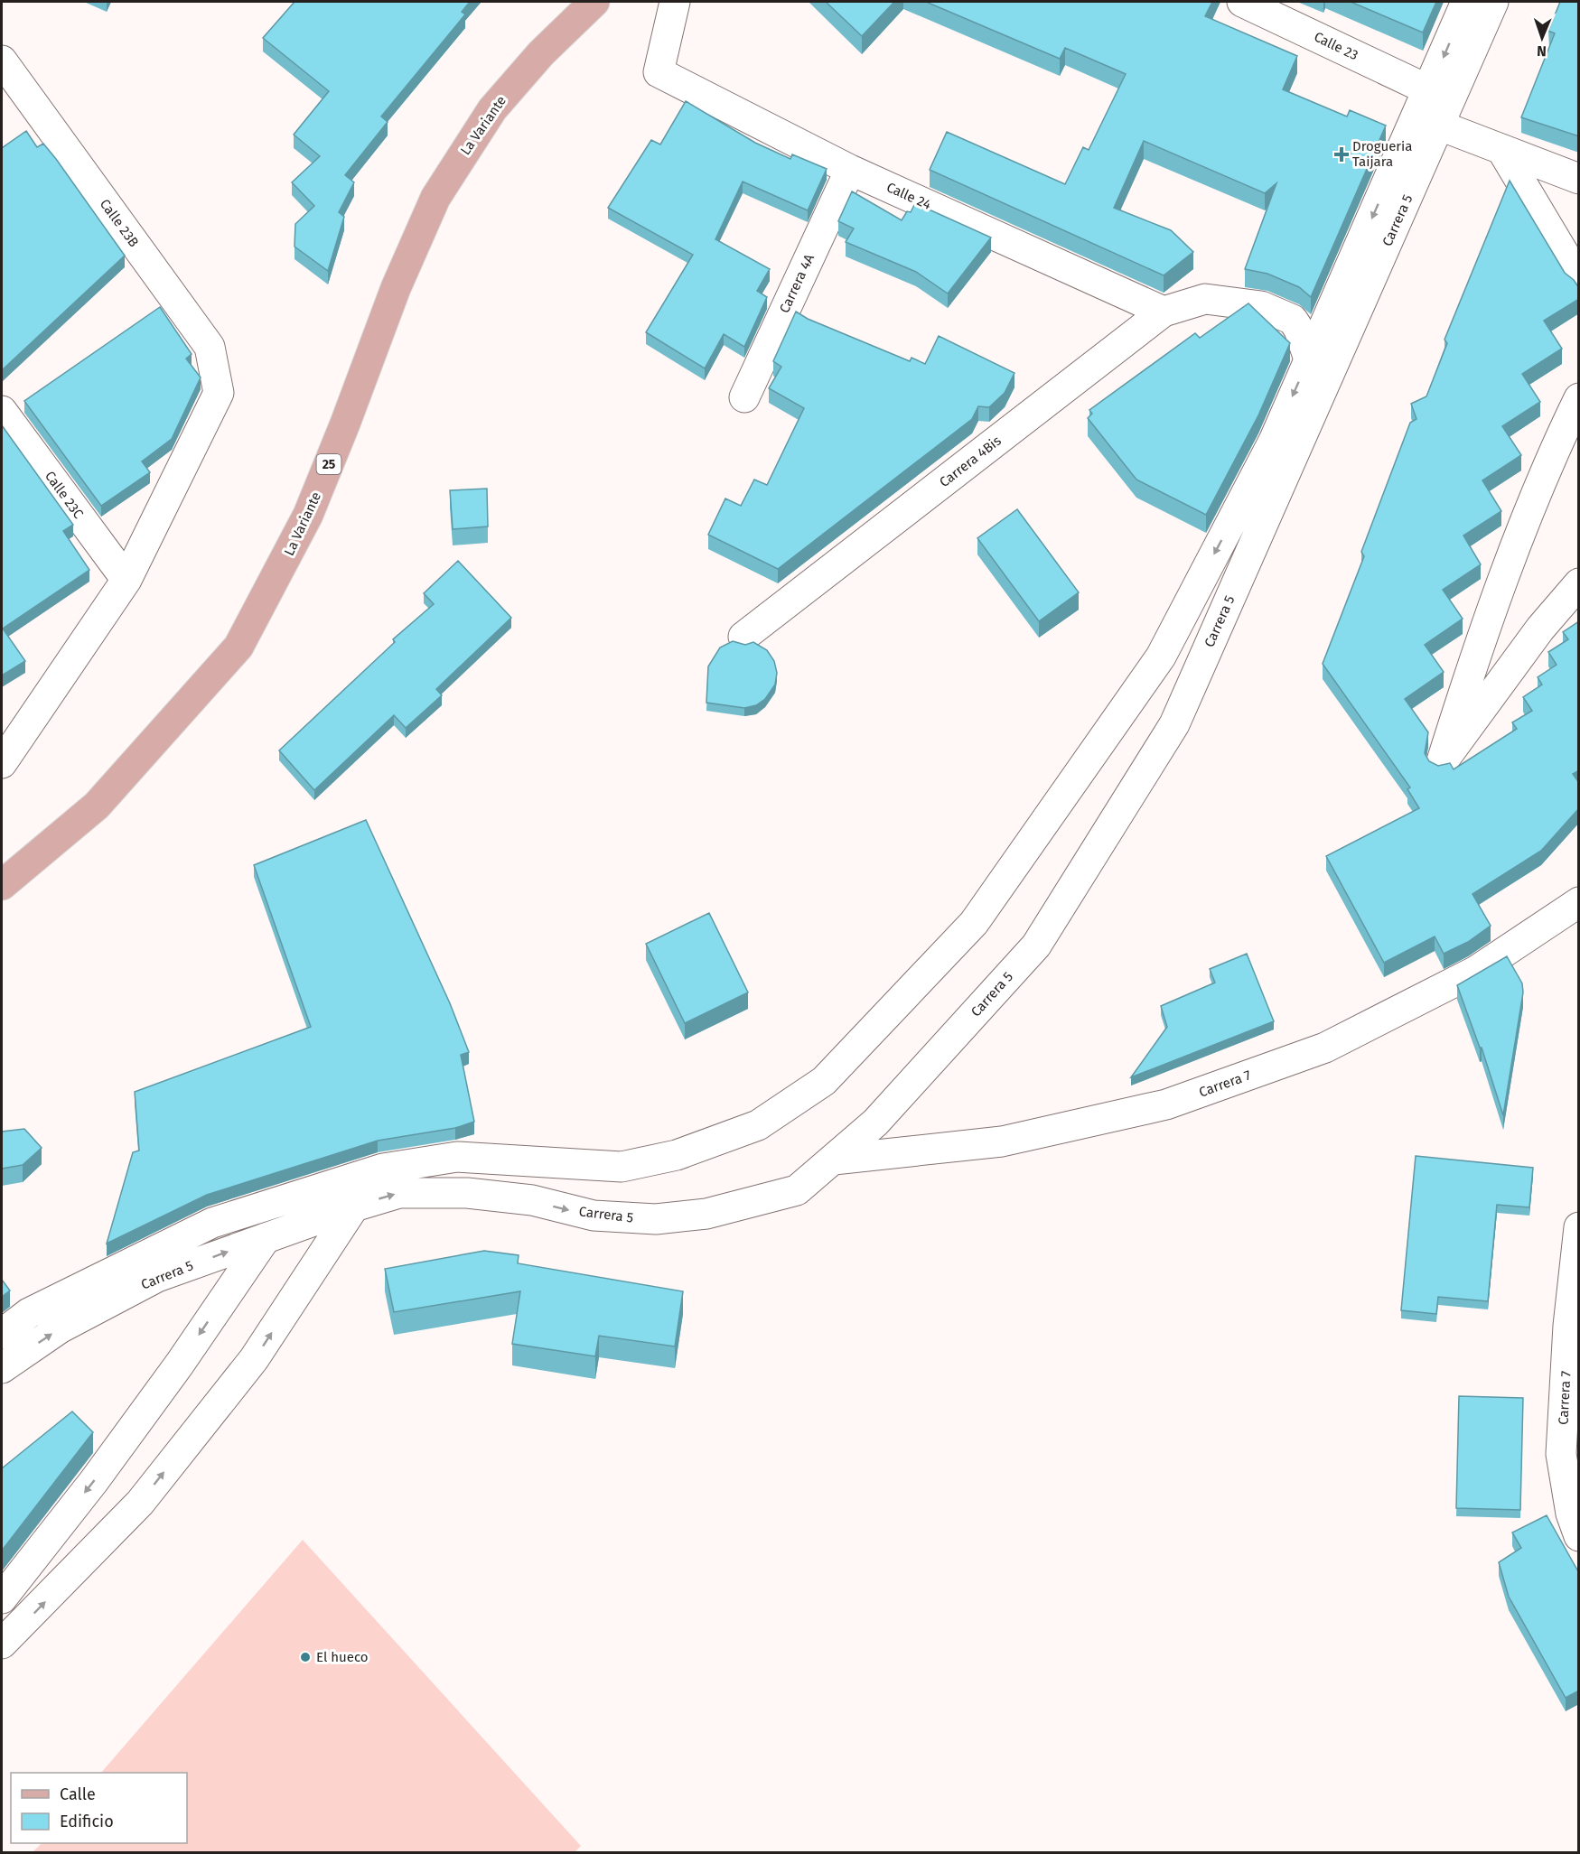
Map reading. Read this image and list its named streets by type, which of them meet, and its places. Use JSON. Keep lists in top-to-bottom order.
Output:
{
  "streets": {
    "main road": ["La Variante", "25"],
    "street": [
      "Calle 23",
      "Calle 24",
      "Carrera 5",
      "Calle 23B",
      "Carrera 4A",
      "Carrera 4Bis",
      "Calle 23C",
      "Carrera 7"
    ]
  },
  "crossings": [
    ["Calle 23", "Carrera 5"],
    ["Calle 24", "Carrera 4A"],
    ["Calle 24", "Carrera 4Bis"],
    ["Carrera 5", "Carrera 4Bis"],
    ["Carrera 5", "Carrera 7"],
    ["Calle 23B", "Calle 23C"]
  ],
  "places": {
    "health": ["Drogueria Taijara"],
    "other": ["El hueco"]
  },
  "legend": ["Calle", "Edificio"],
  "north": "bottom"
}
